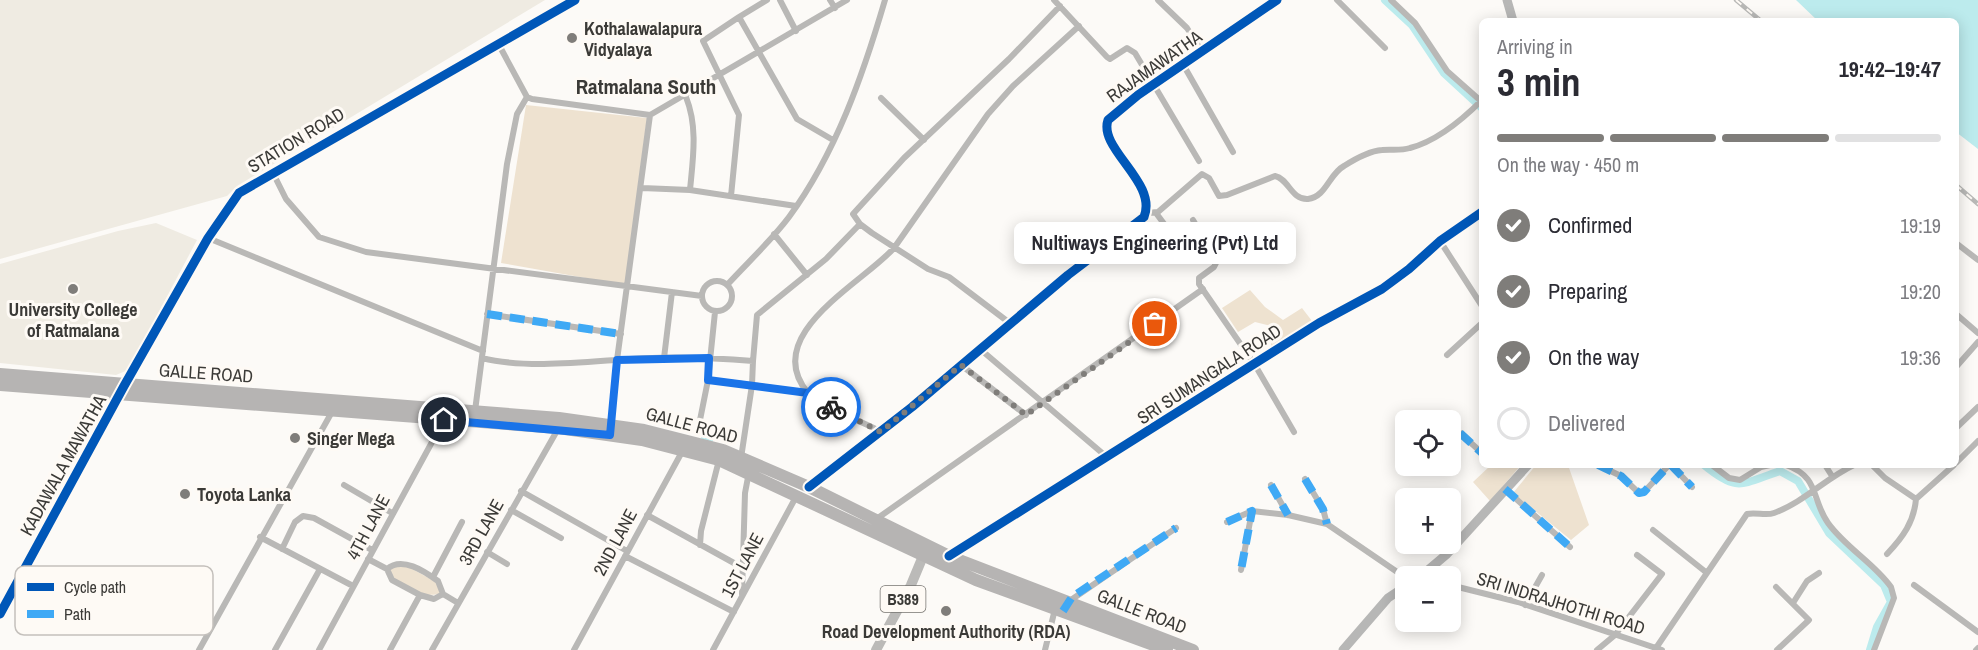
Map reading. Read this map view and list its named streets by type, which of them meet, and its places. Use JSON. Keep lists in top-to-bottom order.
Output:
{
  "streets": {
    "highway": ["GALLE ROAD"],
    "main road": ["B389"],
    "street": [
      "RAJAMAWATHA",
      "STATION ROAD",
      "SRI SUMANGALA ROAD",
      "KADAWALA MAWATHA",
      "4TH LANE",
      "3RD LANE",
      "2ND LANE",
      "1ST LANE",
      "SRI INDRAJHOTHI ROAD"
    ]
  },
  "crossings": [
    ["STATION ROAD", "GALLE ROAD"],
    ["STATION ROAD", "KADAWALA MAWATHA"],
    ["GALLE ROAD", "SRI SUMANGALA ROAD"],
    ["GALLE ROAD", "KADAWALA MAWATHA"],
    ["GALLE ROAD", "4TH LANE"],
    ["GALLE ROAD", "3RD LANE"],
    ["GALLE ROAD", "2ND LANE"],
    ["GALLE ROAD", "1ST LANE"],
    ["GALLE ROAD", "B389"]
  ],
  "districts": ["Ratmalana South"],
  "places": [
    "Kothalawalapura Vidyalaya",
    "University College of Ratmalana",
    "Nultiways Engineering (Pvt) Ltd",
    "Singer Mega",
    "Toyota Lanka",
    "Road Development Authority (RDA)"
  ],
  "legend": ["Cycle path", "Path"],
  "page": {
    "heading": ["3 min", "Arriving in", "19:42–19:47"],
    "bar": "On the way · 450 m",
    "list": [
      ["Confirmed", "19:19"],
      ["Preparing", "19:20"],
      ["On the way", "19:36"],
      "Delivered"
    ],
    "bubble": "Nultiways Engineering (Pvt) Ltd",
    "map_buttons": ["+", "−"]
  }
}
